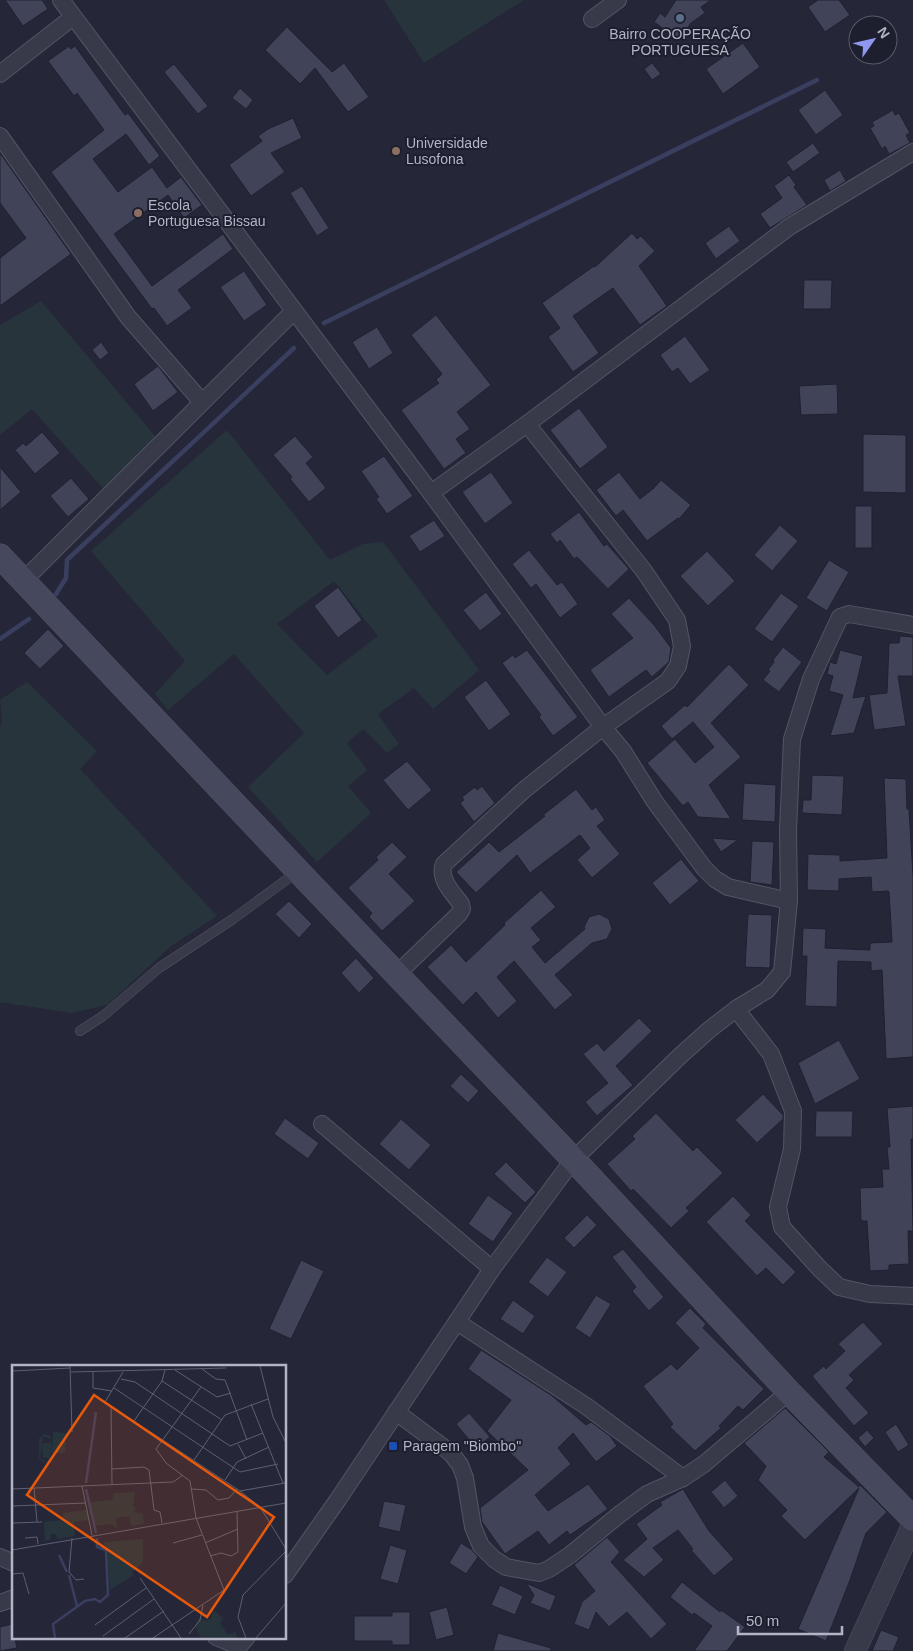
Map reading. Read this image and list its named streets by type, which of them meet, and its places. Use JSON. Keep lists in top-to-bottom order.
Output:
{
  "places": {
    "other": ["Bairro COOPERAÇÃO PORTUGUESA", "Universidade Lusofona", "Escola Portuguesa Bissau"],
    "transit": ["Paragem \"Biombo\""]
  },
  "scale_bar": "50 m",
  "north": "top right"
}
